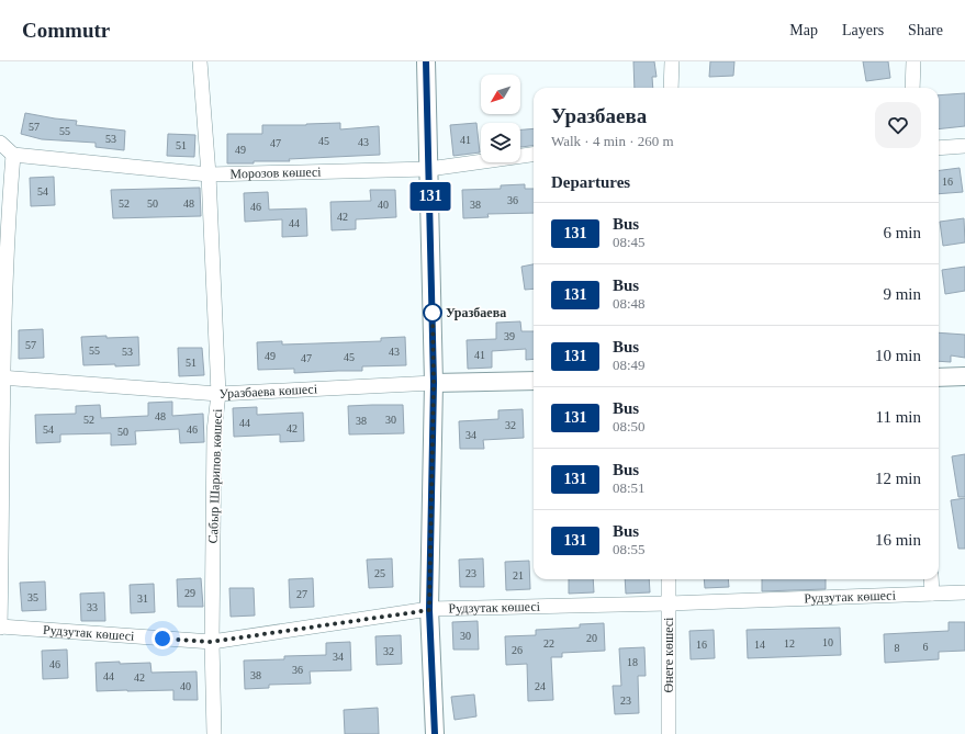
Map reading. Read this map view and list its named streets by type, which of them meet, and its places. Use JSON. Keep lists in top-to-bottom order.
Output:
{
  "streets": {
    "street": [
      "Морозов көшесі",
      "Уразбаева көшесі",
      "Сабыр Шарипов көшесі",
      "Рудзутак көшесі",
      "Өнеге көшесі"
    ]
  },
  "crossings": [
    ["Морозов көшесі", "Сабыр Шарипов көшесі"],
    ["Уразбаева көшесі", "Сабыр Шарипов көшесі"],
    ["Сабыр Шарипов көшесі", "Рудзутак көшесі"],
    ["Рудзутак көшесі", "Өнеге көшесі"]
  ],
  "places": ["Уразбаева"],
  "lines": ["bus line 131"],
  "house_numbers": [
    "57",
    "55",
    "53",
    "41",
    "45",
    "43",
    "47",
    "51",
    "49",
    "16",
    "54",
    "36",
    "52",
    "50",
    "48",
    "40",
    "38",
    "46",
    "42",
    "44",
    "39",
    "57",
    "55",
    "53",
    "43",
    "41",
    "49",
    "45",
    "47",
    "51",
    "48",
    "52",
    "30",
    "38",
    "44",
    "32",
    "42",
    "54",
    "46",
    "50",
    "34",
    "25",
    "23",
    "21",
    "29",
    "27",
    "35",
    "31",
    "33",
    "30",
    "20",
    "10",
    "22",
    "12",
    "16",
    "14",
    "6",
    "8",
    "26",
    "32",
    "34",
    "18",
    "46",
    "36",
    "38",
    "44",
    "42",
    "40",
    "24",
    "23"
  ],
  "north": "bottom left",
  "page": {
    "header": "Commutr",
    "nav": ["Map", "Layers", "Share"],
    "on_map": "131",
    "heading": [
      ["Уразбаева", "Walk · 4 min · 260 m"],
      "Departures"
    ],
    "list": [
      {
        "mark": "131",
        "name": "Bus",
        "note": "08:45",
        "value": "6 min"
      },
      {
        "mark": "131",
        "name": "Bus",
        "note": "08:48",
        "value": "9 min"
      },
      {
        "mark": "131",
        "name": "Bus",
        "note": "08:49",
        "value": "10 min"
      },
      {
        "mark": "131",
        "name": "Bus",
        "note": "08:50",
        "value": "11 min"
      },
      {
        "mark": "131",
        "name": "Bus",
        "note": "08:51",
        "value": "12 min"
      },
      {
        "mark": "131",
        "name": "Bus",
        "note": "08:55",
        "value": "16 min"
      }
    ]
  }
}
